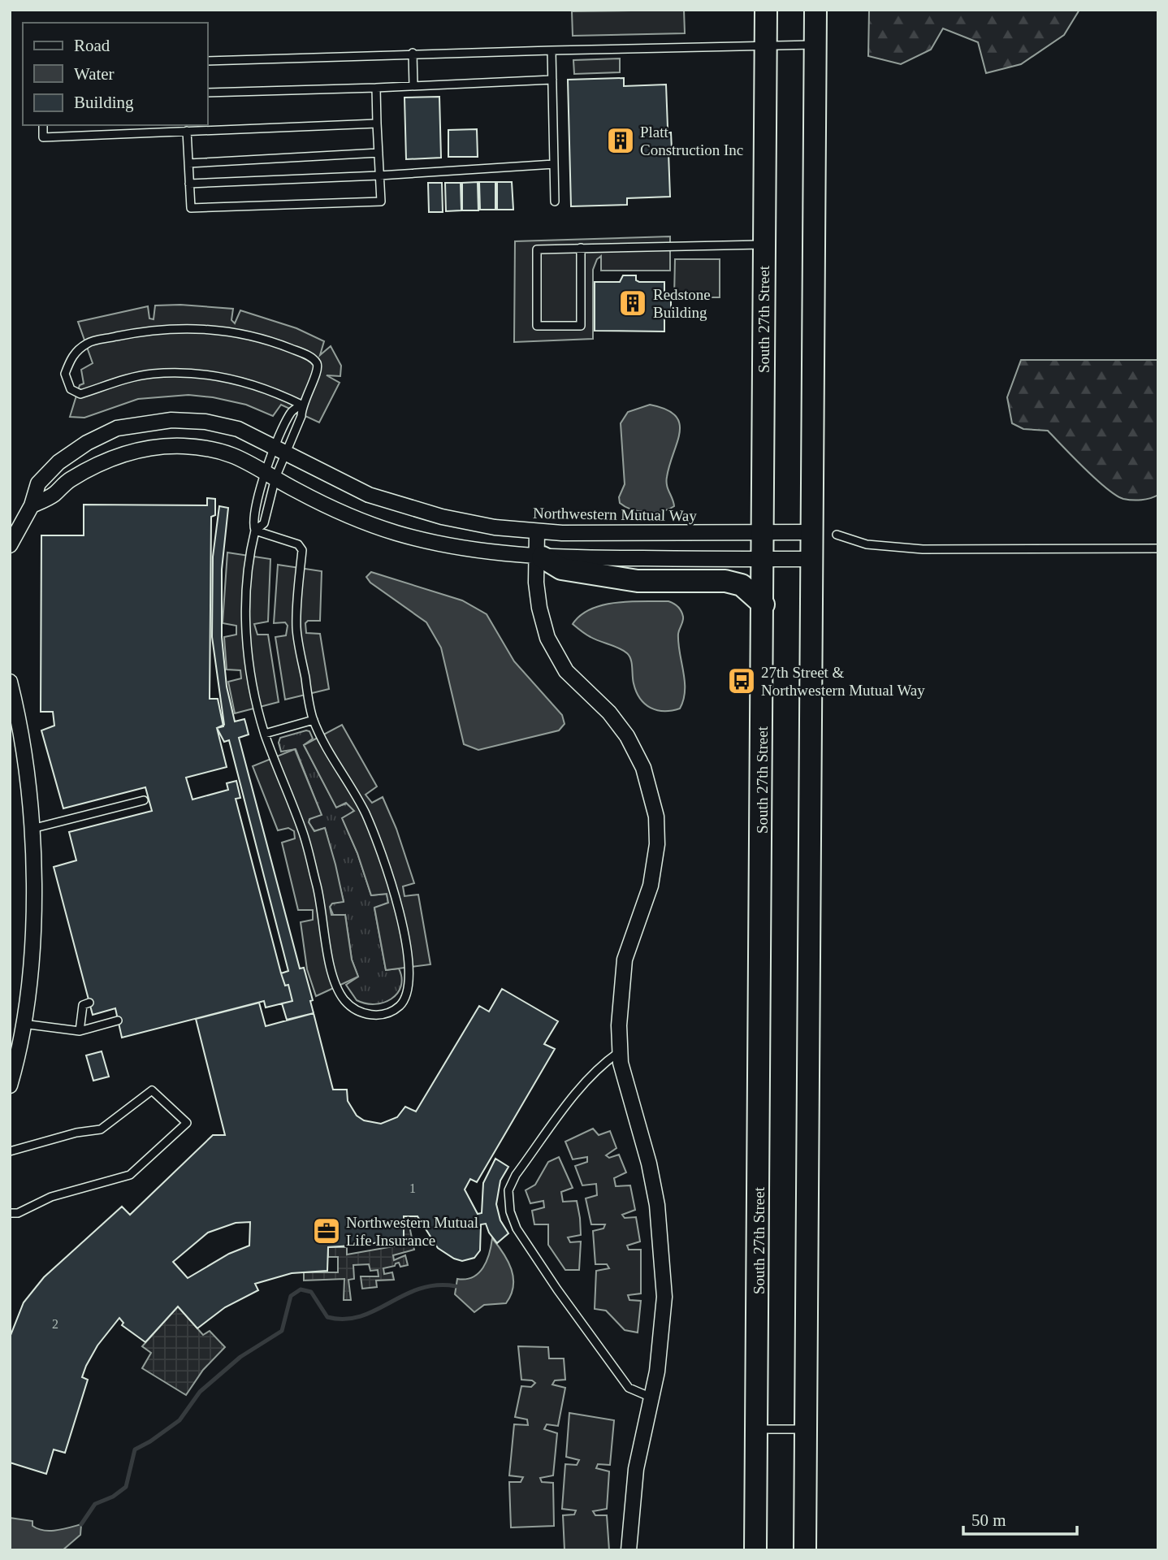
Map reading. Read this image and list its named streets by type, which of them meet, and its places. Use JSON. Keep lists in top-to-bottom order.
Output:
{
  "streets": {
    "main road": ["South 27th Street"],
    "street": ["Northwestern Mutual Way"]
  },
  "crossings": [
    ["South 27th Street", "Northwestern Mutual Way"]
  ],
  "places": {
    "building": ["Platt Construction Inc", "Redstone Building"],
    "bus stop": ["27th Street & Northwestern Mutual Way"],
    "office": ["Northwestern Mutual Life Insurance"]
  },
  "house_numbers": ["1", "2"],
  "legend": ["Road", "Water", "Building"],
  "scale_bar": "50 m"
}
